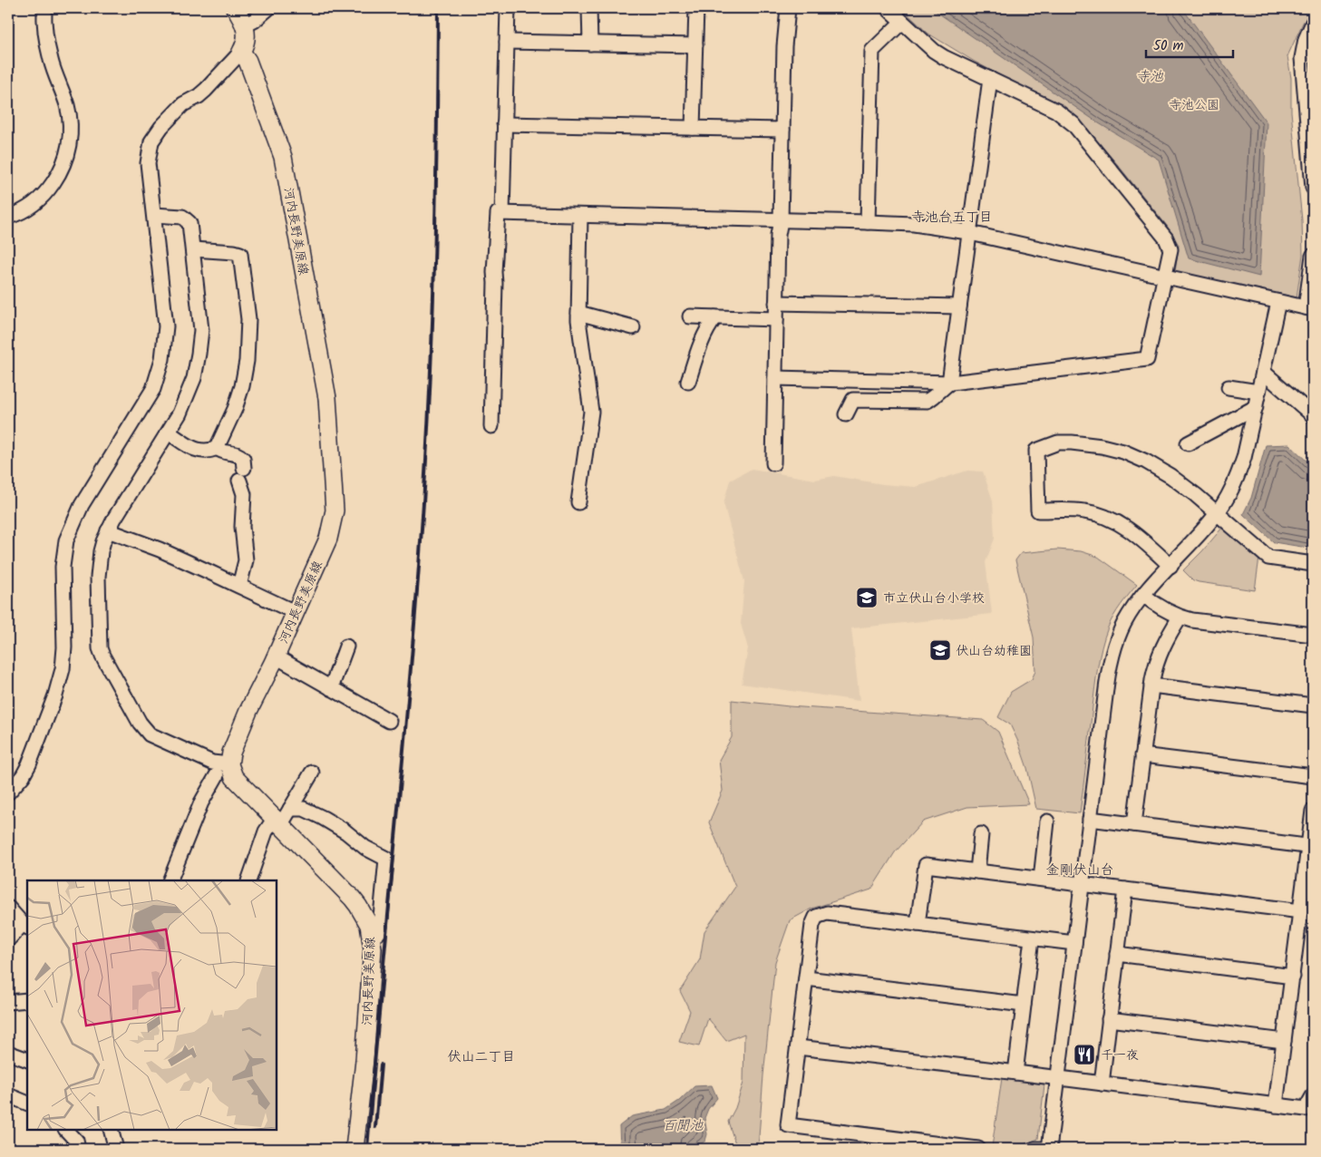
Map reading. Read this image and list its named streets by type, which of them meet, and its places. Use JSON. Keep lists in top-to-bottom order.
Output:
{
  "streets": {
    "main road": ["河内長野美原線"]
  },
  "districts": ["寺池台五丁目", "金剛伏山台", "伏山二丁目"],
  "water": ["寺池", "百聞池"],
  "parks": ["寺池公園"],
  "places": {
    "school or university": ["市立伏山台小学校", "伏山台幼稚園"],
    "restaurant": ["千一夜"]
  },
  "scale_bar": "50 m"
}
